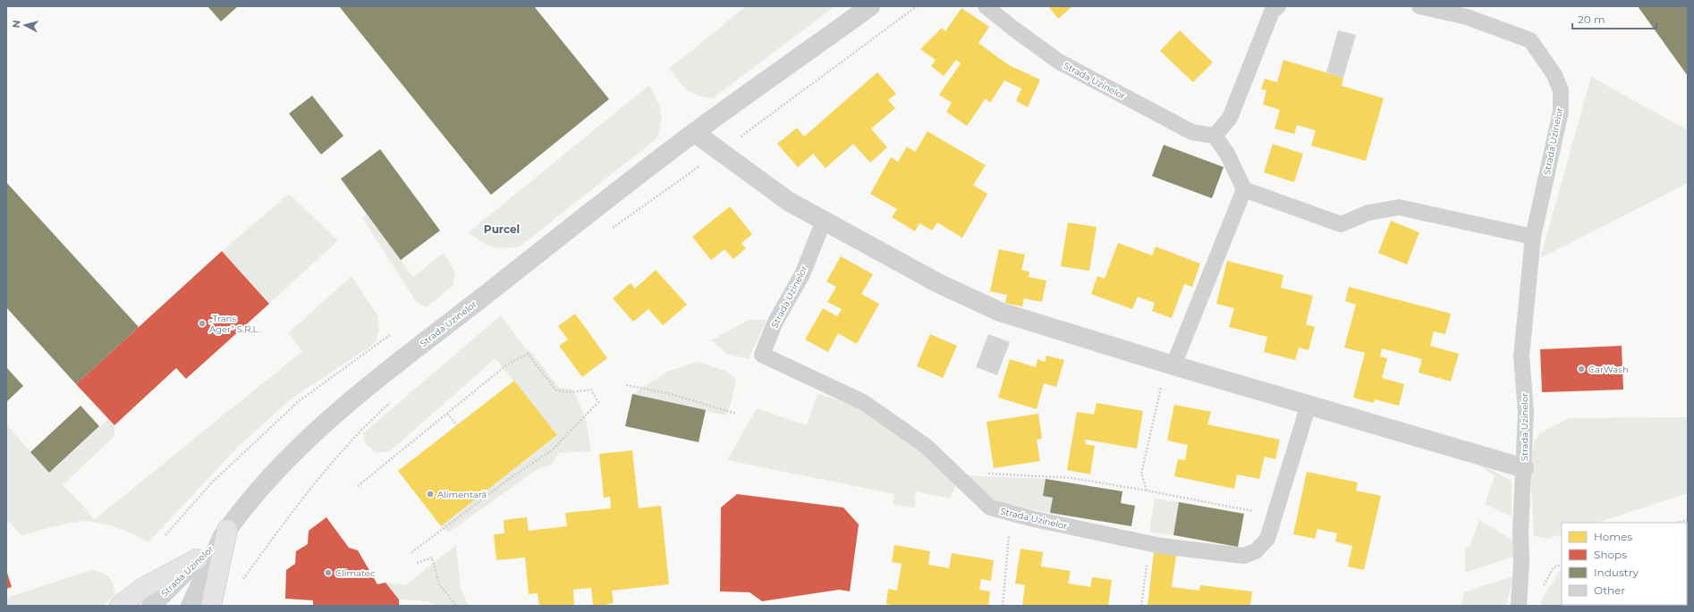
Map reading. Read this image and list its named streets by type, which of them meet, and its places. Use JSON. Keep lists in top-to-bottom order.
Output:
{
  "streets": {
    "street": ["Strada Uzinelor"]
  },
  "districts": ["Purcel"],
  "places": [
    "„Trans Ager” S.R.L.",
    "CarWash",
    "Alimentară",
    "Climatec"
  ],
  "legend": [
    "Homes",
    "Shops",
    "Industry",
    "Other"
  ],
  "scale_bar": "20 m",
  "north": "left"
}
